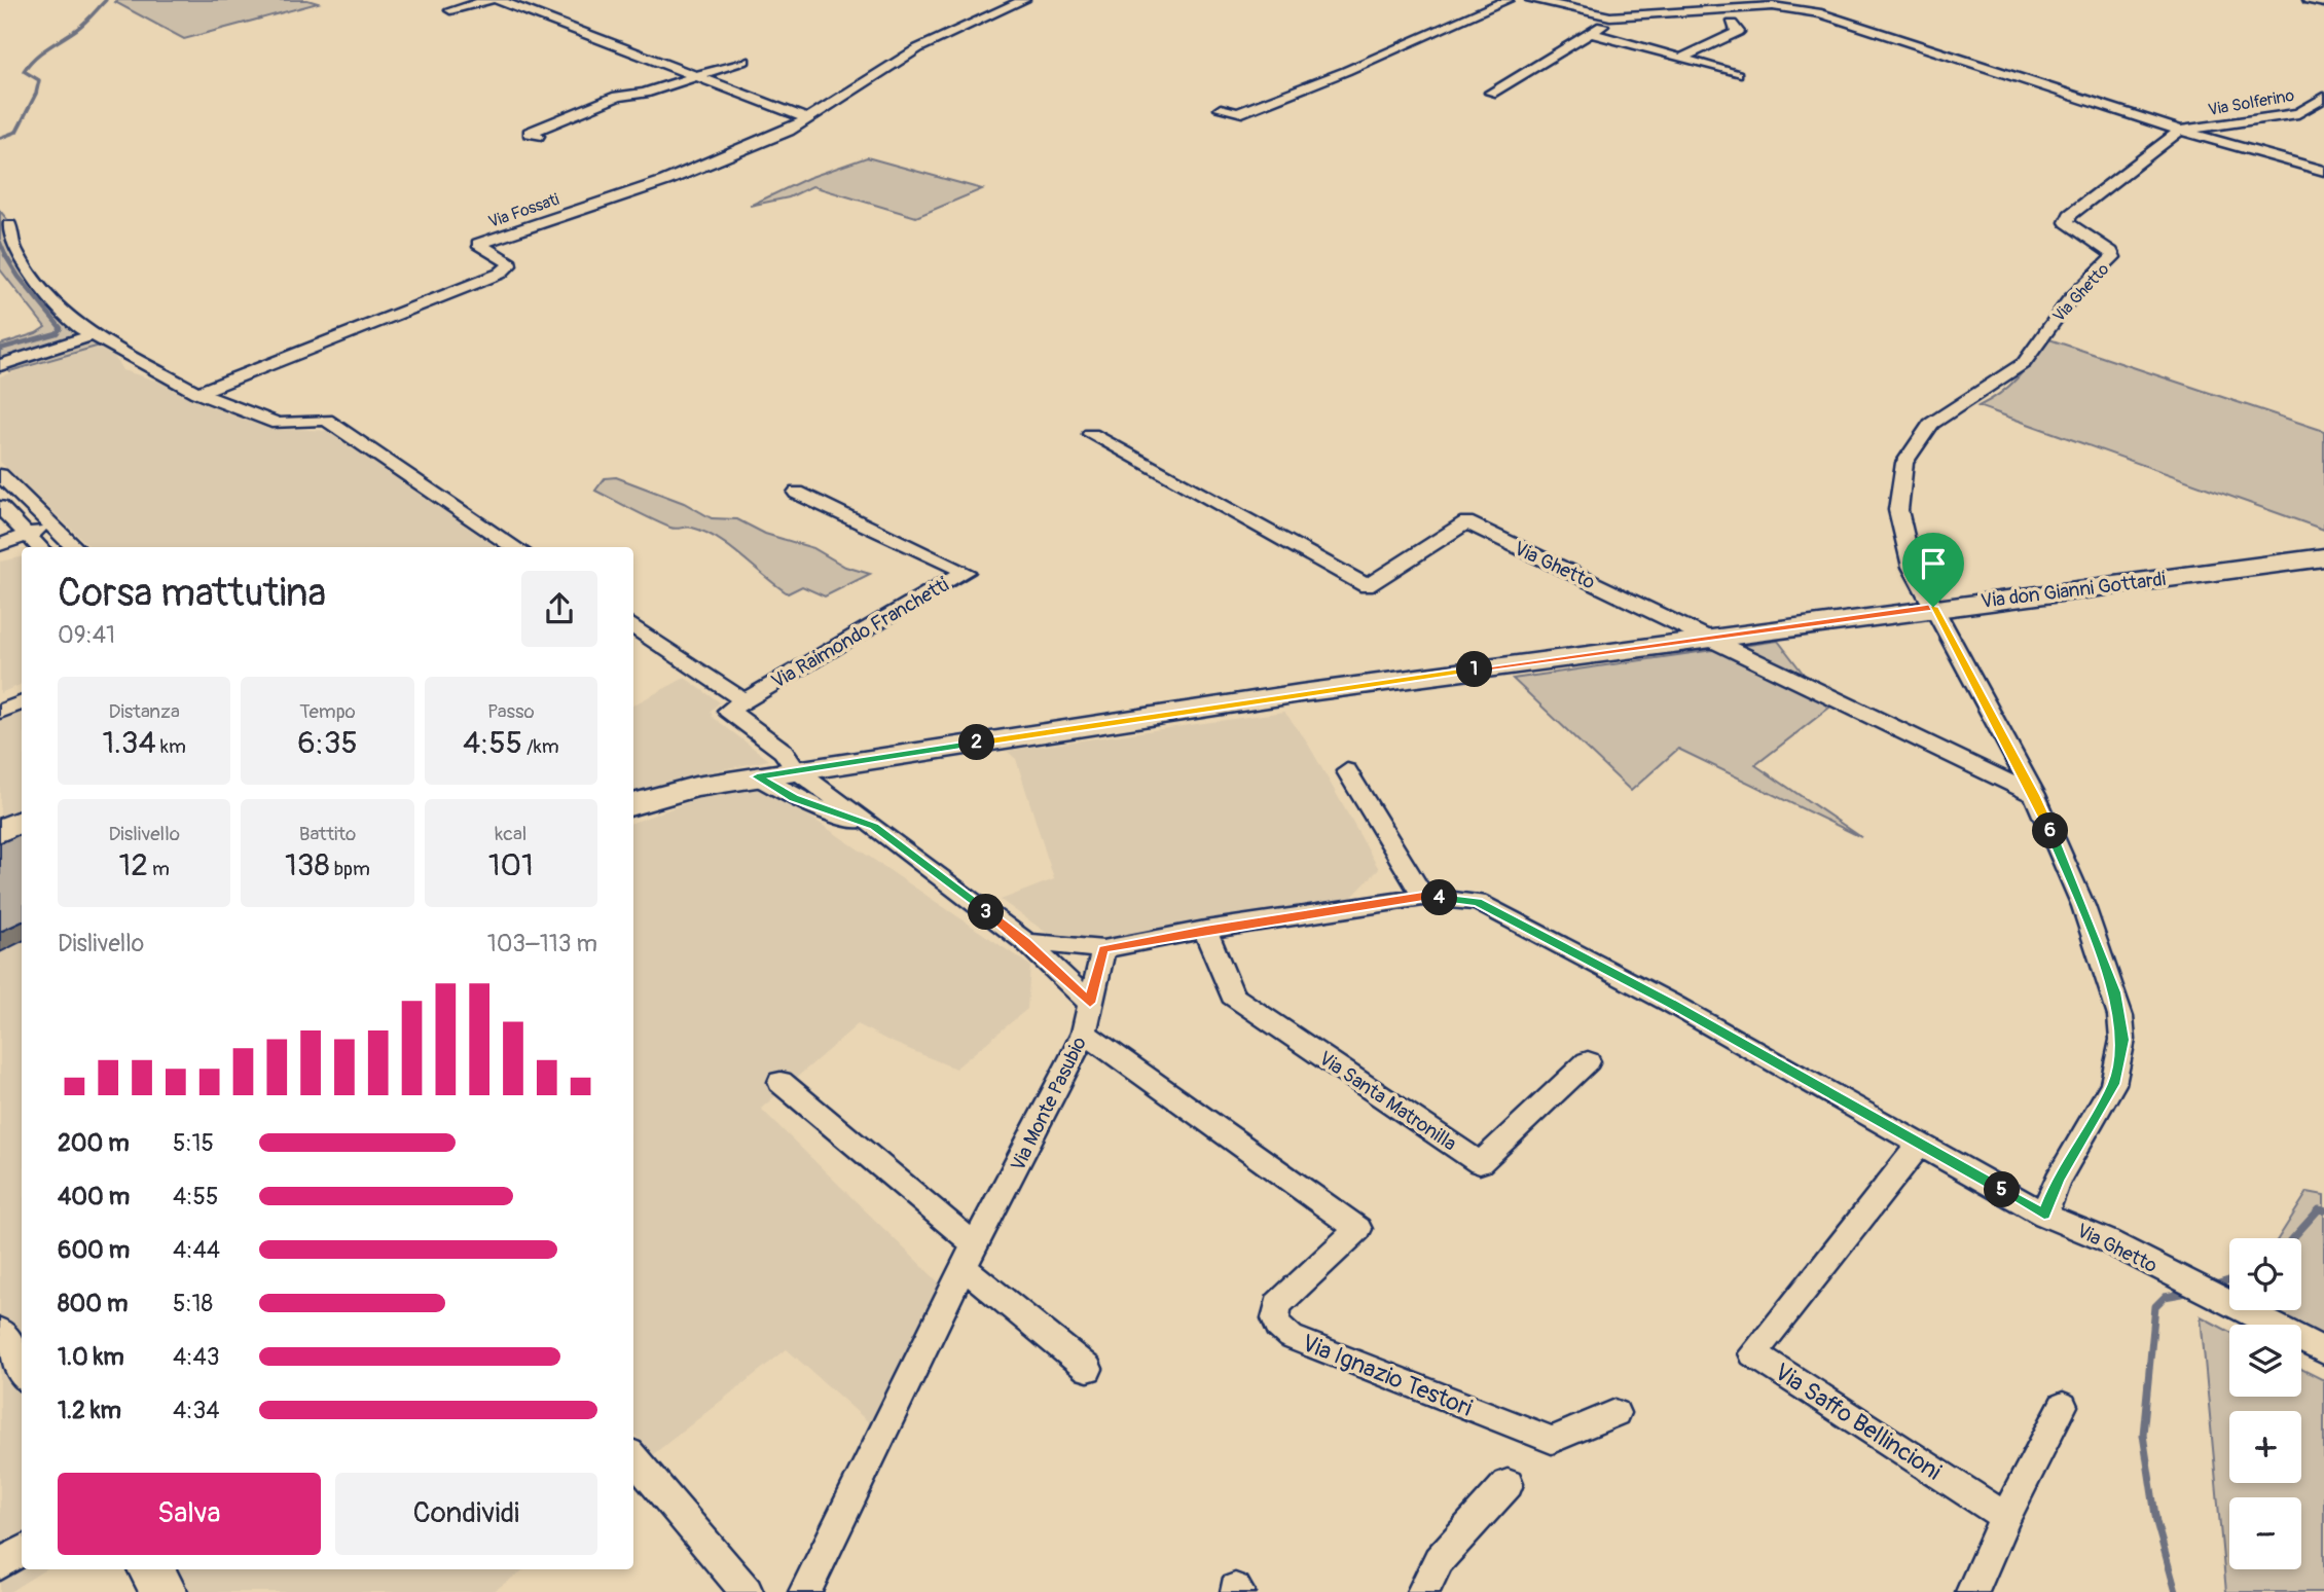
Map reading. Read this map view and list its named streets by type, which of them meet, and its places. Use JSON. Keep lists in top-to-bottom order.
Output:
{
  "streets": {
    "main road": ["Via don Gianni Gottardi"],
    "street": [
      "Via Solferino",
      "Via Fossati",
      "Via Ghetto",
      "Via Raimondo Franchetti",
      "Via Santa Matronilla",
      "Via Monte Pasubio",
      "Via Ignazio Testori",
      "Via Saffo Bellincioni"
    ]
  },
  "crossings": [
    ["Via Solferino", "Via Ghetto"],
    ["Via Ghetto", "Via don Gianni Gottardi"],
    ["Via Monte Pasubio", "Via Ignazio Testori"]
  ],
  "page": {
    "heading": ["Corsa mattutina", "09:41"],
    "pins": [
      "1",
      "2",
      "6",
      "4",
      "3",
      "5"
    ],
    "stats": [
      ["Distanza", "1.34 km"],
      ["Tempo", "6:35"],
      ["Passo", "4:55 /km"],
      ["Dislivello", "12 m"],
      ["Battito", "138 bpm"],
      ["kcal", "101"]
    ],
    "chart": ["Dislivello", "103–113 m"],
    "list": [
      {
        "name": "200 m",
        "note": "5:15"
      },
      {
        "name": "400 m",
        "note": "4:55"
      },
      {
        "name": "600 m",
        "note": "4:44"
      },
      {
        "name": "800 m",
        "note": "5:18"
      },
      {
        "name": "1.0 km",
        "note": "4:43"
      },
      {
        "name": "1.2 km",
        "note": "4:34"
      }
    ],
    "map_buttons": ["+", "−"],
    "buttons": ["Salva", "Condividi"]
  }
}
